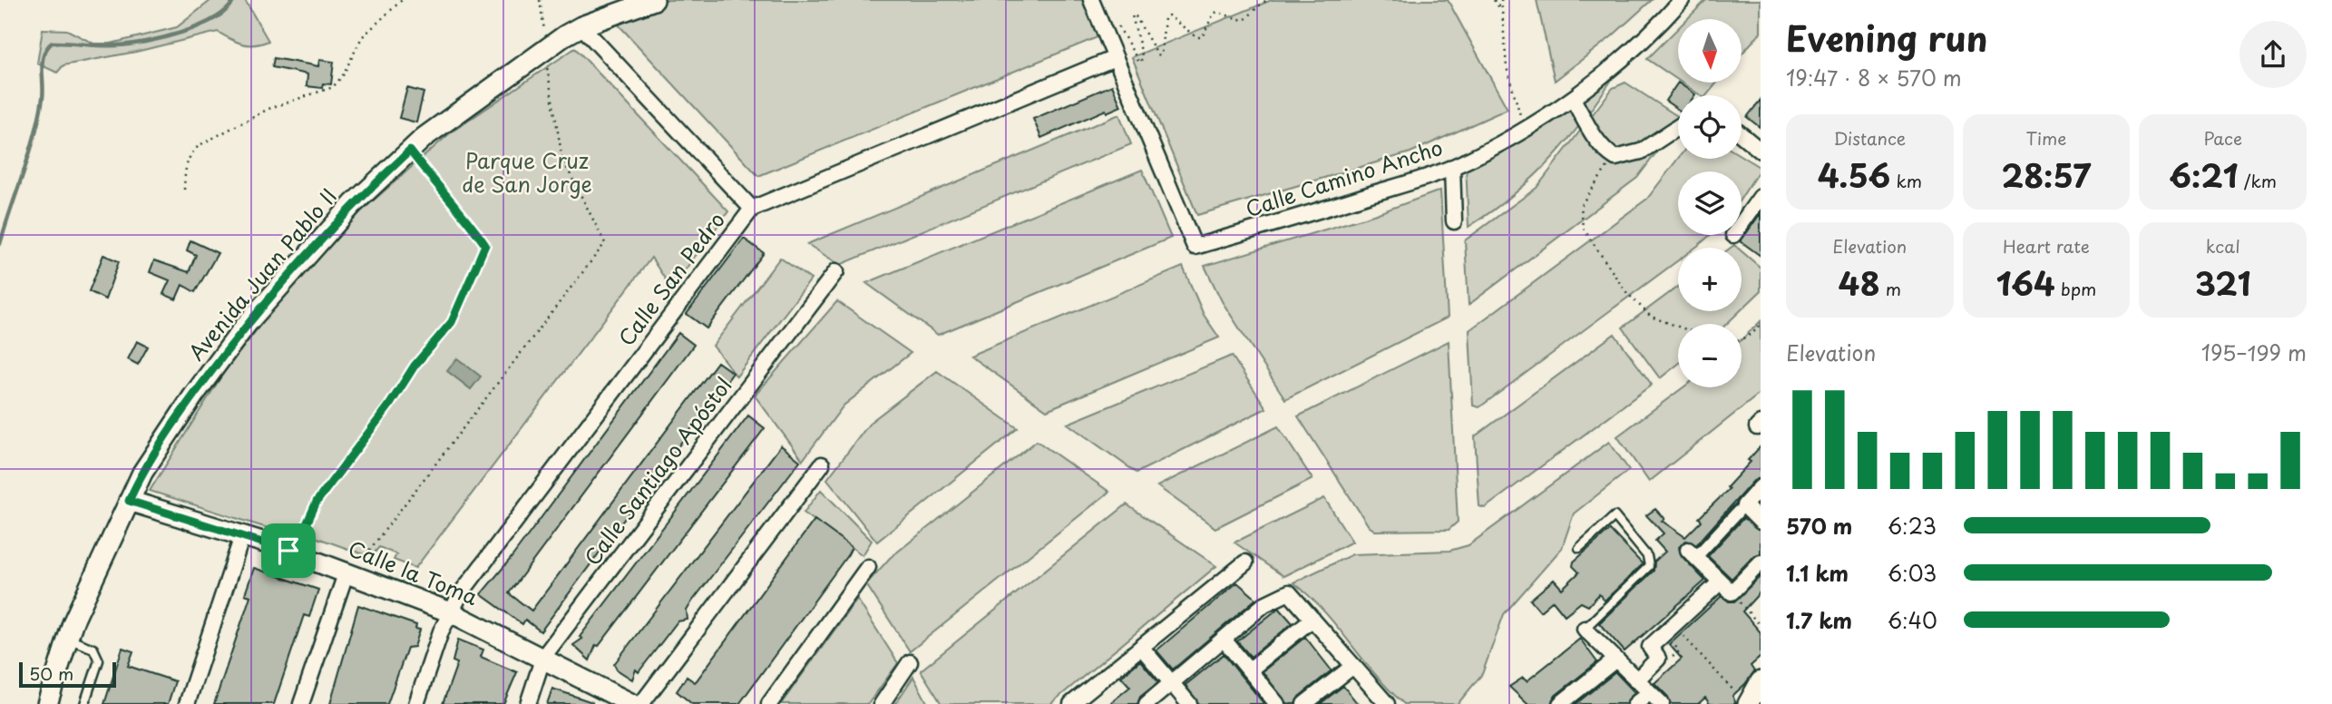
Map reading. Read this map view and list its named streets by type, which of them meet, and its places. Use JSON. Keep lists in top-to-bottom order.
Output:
{
  "streets": {
    "street": [
      "Calle Camino Ancho",
      "Avenida Juan Pablo II",
      "Calle San Pedro",
      "Calle Santiago Apóstol",
      "Calle la Toma"
    ]
  },
  "crossings": [
    ["Calle Camino Ancho", "Calle San Pedro"],
    ["Avenida Juan Pablo II", "Calle la Toma"],
    ["Calle San Pedro", "Calle la Toma"],
    ["Calle Santiago Apóstol", "Calle la Toma"]
  ],
  "parks": ["Parque Cruz de San Jorge"],
  "scale_bar": "50 m",
  "north": "bottom",
  "page": {
    "heading": ["Evening run", "19:47 · 8 × 570 m"],
    "map_buttons": ["+", "−"],
    "stats": [
      ["Distance", "4.56 km"],
      ["Time", "28:57"],
      ["Pace", "6:21 /km"],
      ["Elevation", "48 m"],
      ["Heart rate", "164 bpm"],
      ["kcal", "321"]
    ],
    "chart": ["Elevation", "195–199 m"],
    "list": [
      {
        "name": "570 m",
        "note": "6:23"
      },
      {
        "name": "1.1 km",
        "note": "6:03"
      },
      {
        "name": "1.7 km",
        "note": "6:40"
      }
    ],
    "scale": "50 m"
  }
}
